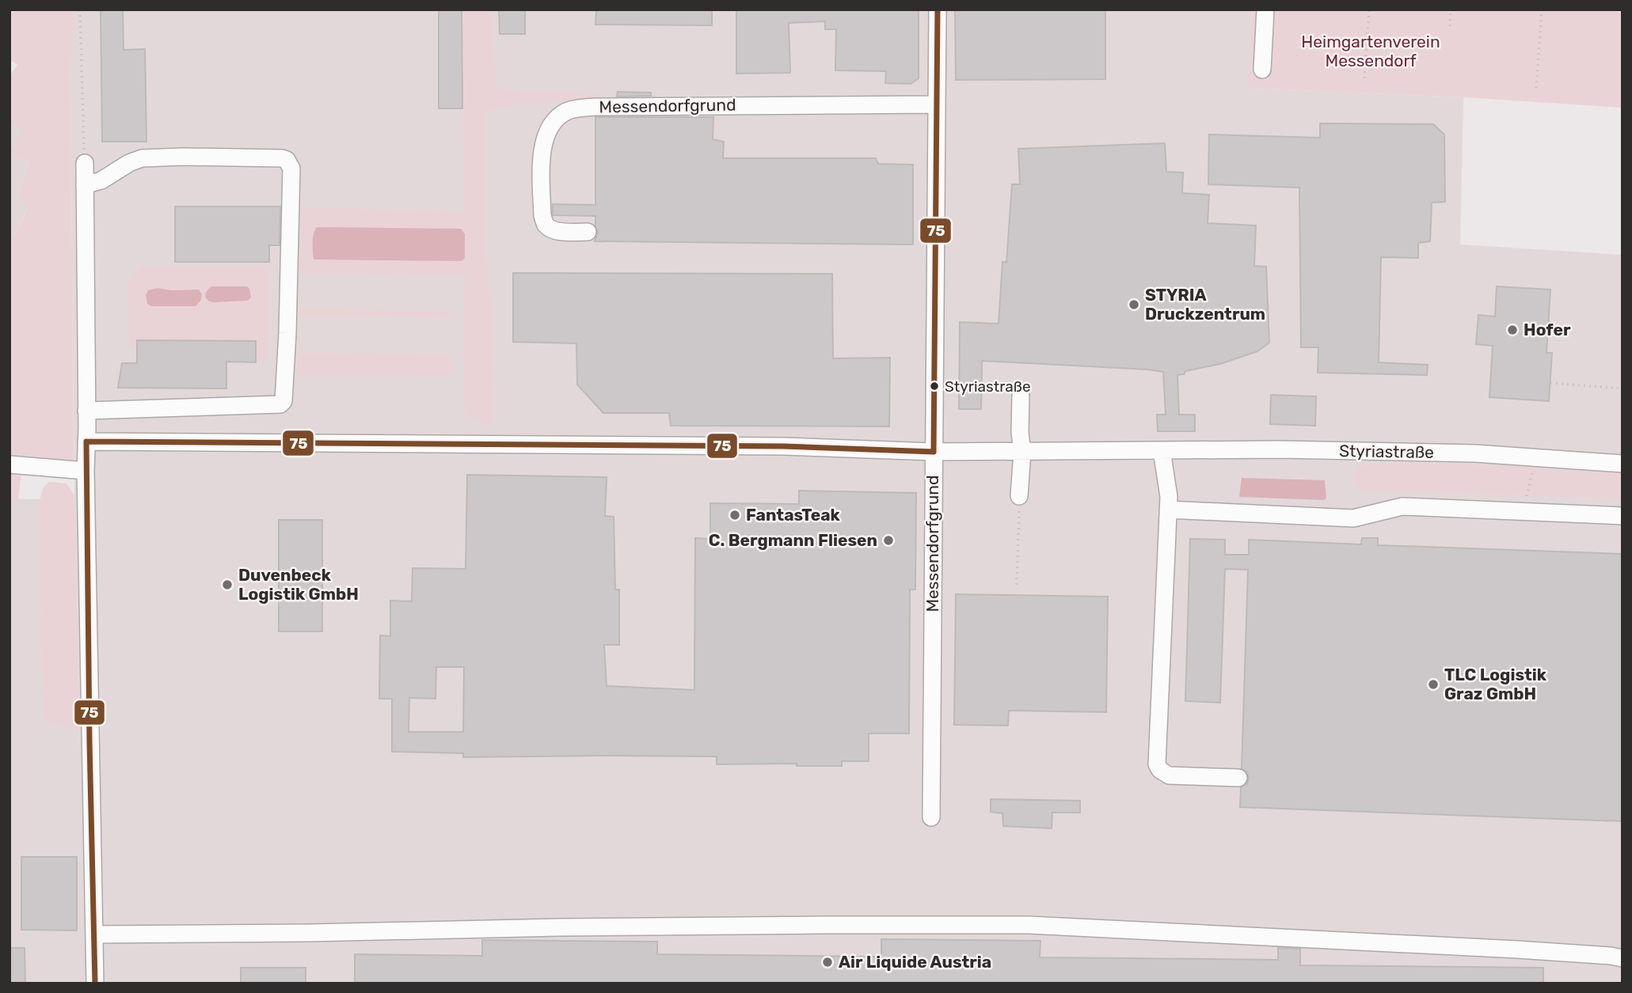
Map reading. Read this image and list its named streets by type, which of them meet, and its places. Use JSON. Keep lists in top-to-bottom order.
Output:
{
  "streets": {
    "street": ["Messendorfgrund", "Styriastraße"]
  },
  "crossings": [
    ["Messendorfgrund", "Styriastraße"]
  ],
  "parks": ["Heimgartenverein Messendorf"],
  "places": [
    "STYRIA Druckzentrum",
    "Hofer",
    "Styriastraße",
    "FantasTeak",
    "C. Bergmann Fliesen",
    "Duvenbeck Logistik GmbH",
    "TLC Logistik Graz GmbH",
    "Air Liquide Austria"
  ],
  "lines": ["transit line 75"]
}
